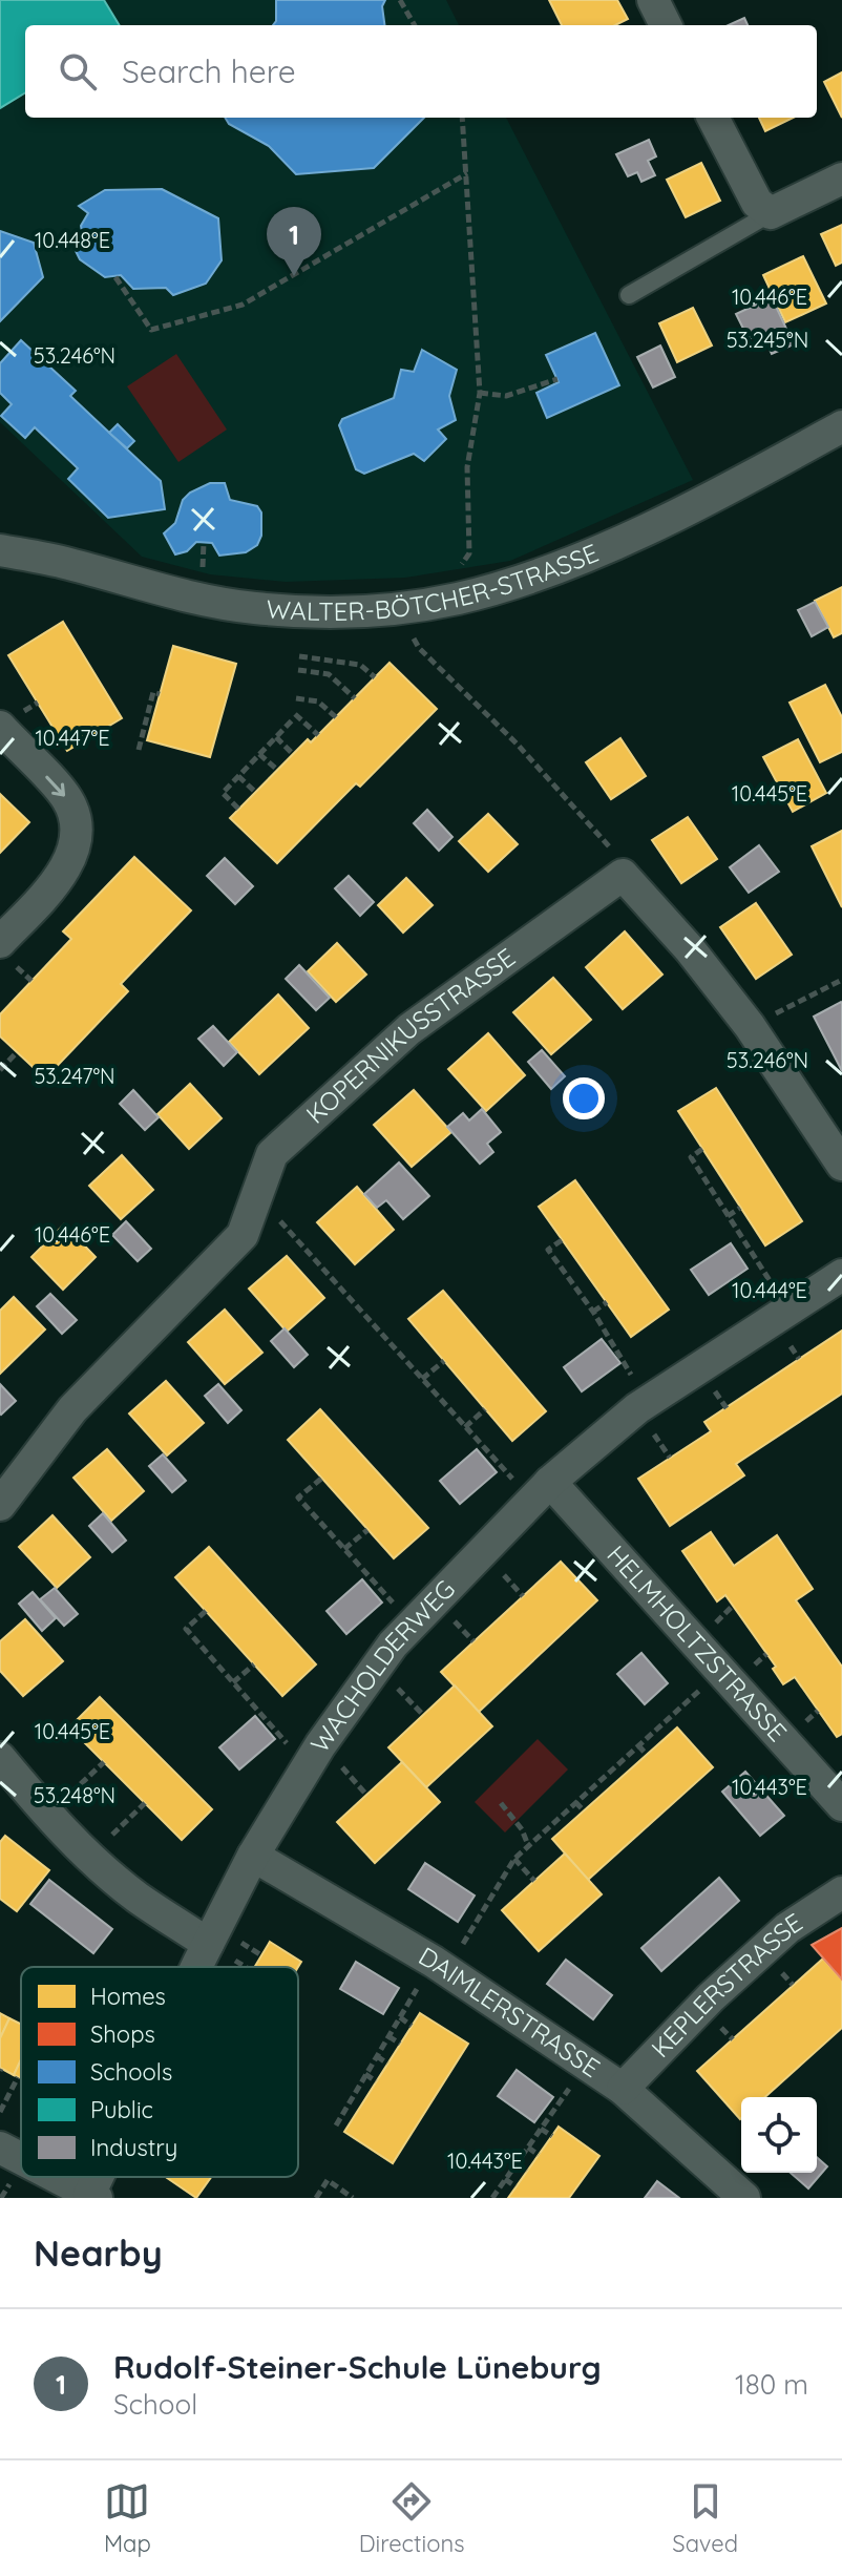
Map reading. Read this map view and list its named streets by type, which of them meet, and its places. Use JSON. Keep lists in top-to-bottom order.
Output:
{
  "streets": {
    "street": [
      "WALTER-BÖTCHER-STRASSE",
      "KOPERNIKUSSTRASSE",
      "HELMHOLTZSTRASSE",
      "WACHOLDERWEG",
      "KEPLERSTRASSE",
      "DAIMLERSTRASSE"
    ]
  },
  "crossings": [
    ["HELMHOLTZSTRASSE", "WACHOLDERWEG"],
    ["WACHOLDERWEG", "DAIMLERSTRASSE"],
    ["KEPLERSTRASSE", "DAIMLERSTRASSE"]
  ],
  "legend": [
    "Homes",
    "Shops",
    "Schools",
    "Public",
    "Industry"
  ],
  "page": {
    "search": "Search here",
    "pins": "1",
    "heading": "Nearby",
    "list": [
      {
        "mark": "1",
        "name": "Rudolf-Steiner-Schule Lüneburg",
        "note": "School",
        "value": "180 m"
      }
    ],
    "nav": ["Map", "Directions", "Saved"]
  },
  "coordinates": [
    "10.448°E",
    "10.446°E",
    "53.245°N",
    "53.246°N",
    "10.447°E",
    "10.445°E",
    "53.247°N",
    "10.444°E",
    "10.443°E",
    "53.248°N"
  ]
}
